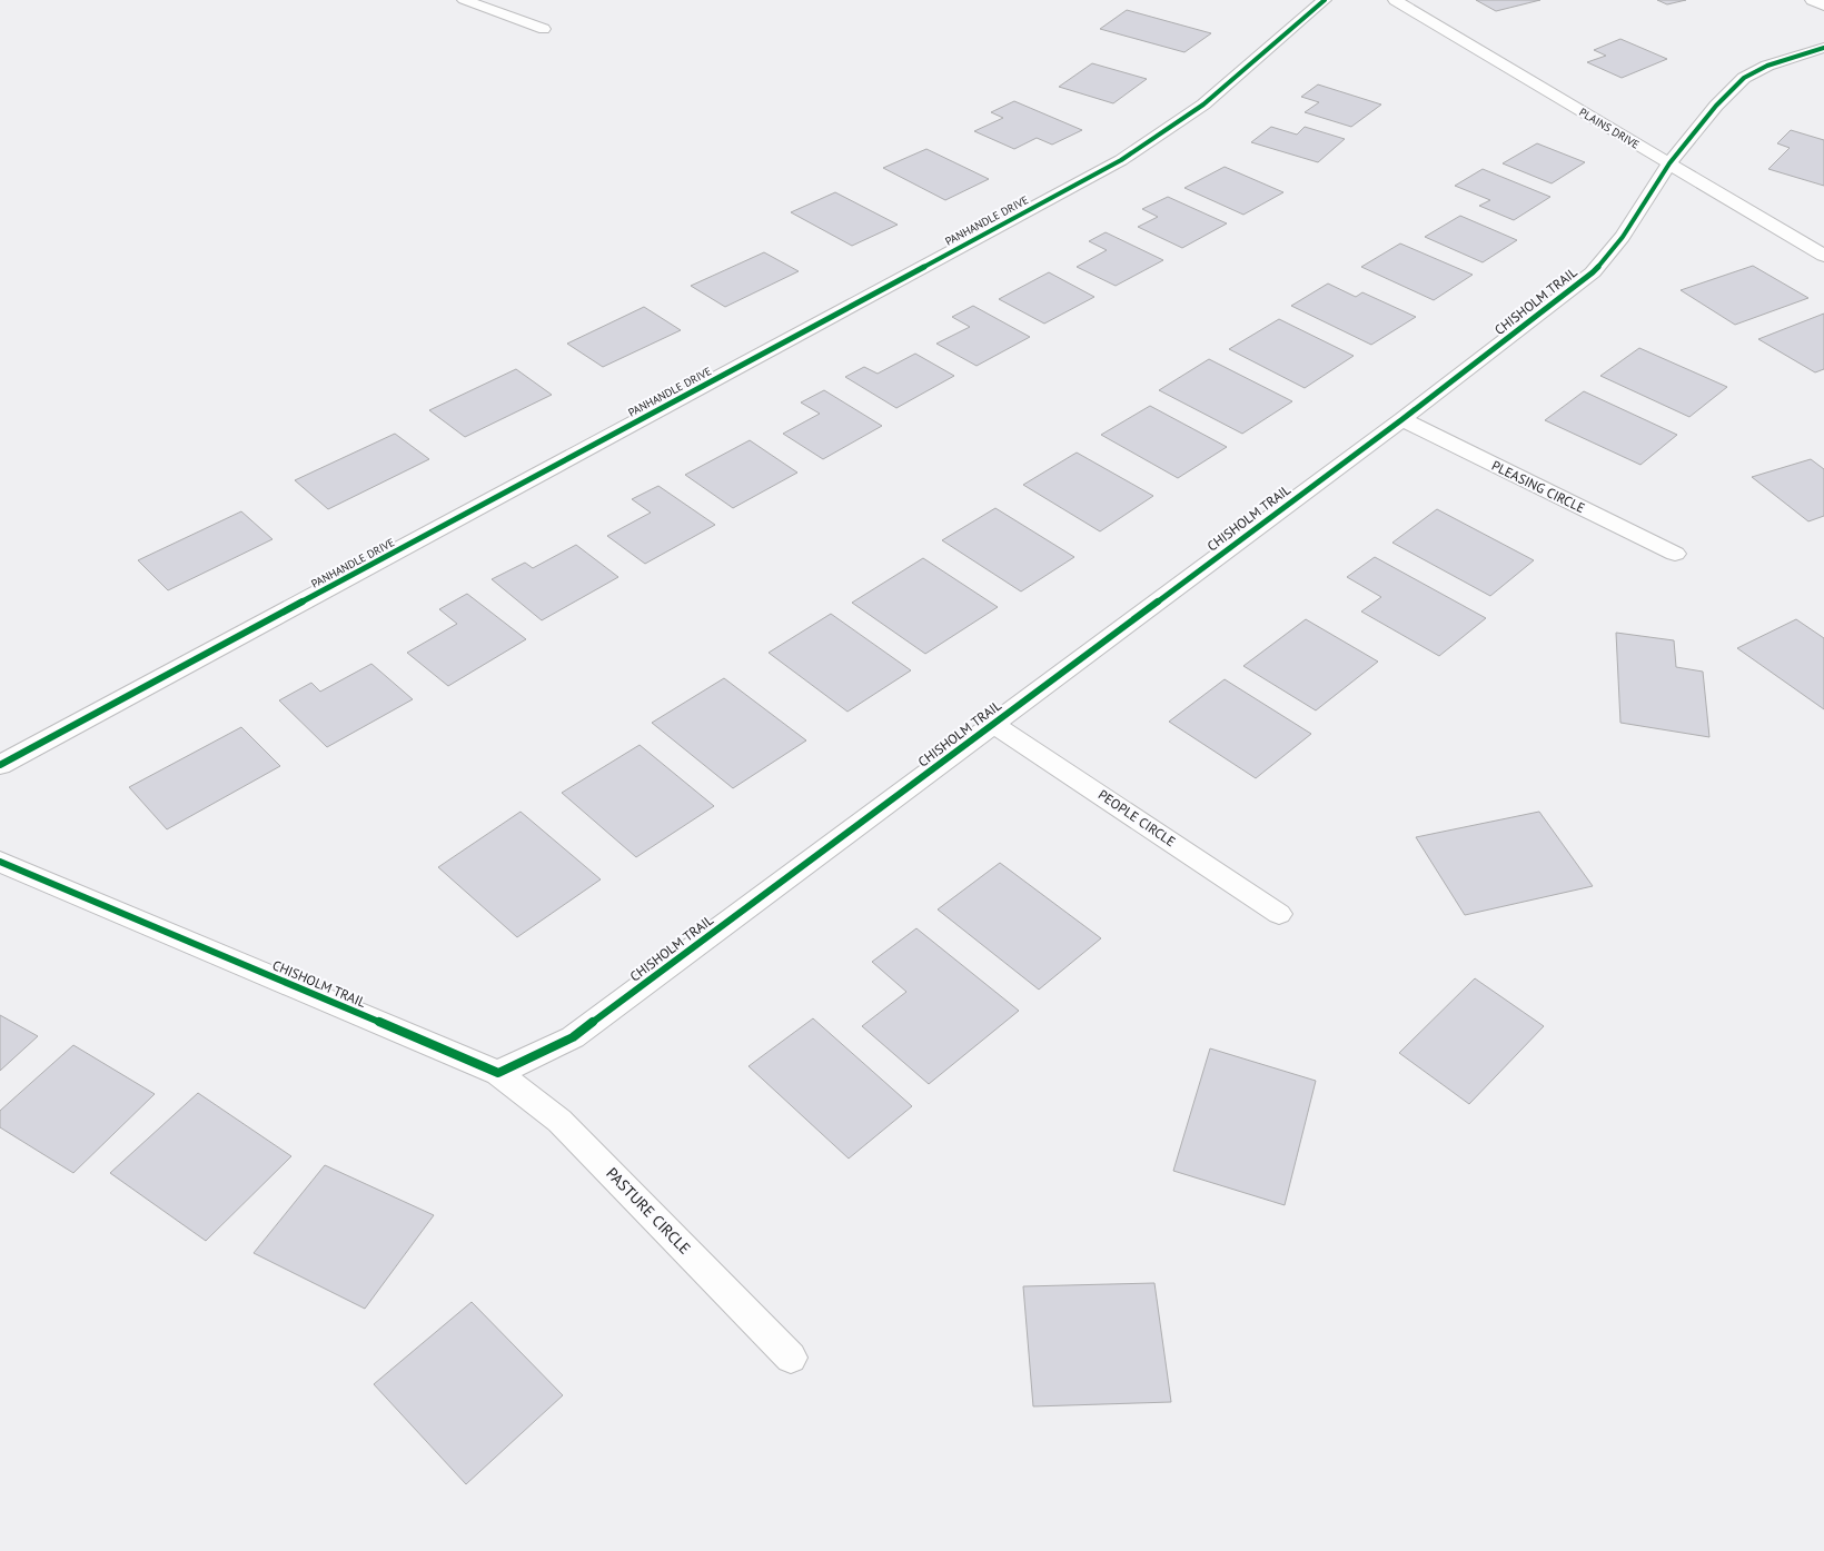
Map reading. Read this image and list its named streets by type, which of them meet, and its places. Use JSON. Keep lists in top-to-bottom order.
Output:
{
  "streets": {
    "street": [
      "PLAINS DRIVE",
      "PANHANDLE DRIVE",
      "CHISHOLM TRAIL",
      "PLEASING CIRCLE",
      "PEOPLE CIRCLE",
      "PASTURE CIRCLE"
    ]
  },
  "crossings": [
    ["PLAINS DRIVE", "CHISHOLM TRAIL"],
    ["CHISHOLM TRAIL", "PLEASING CIRCLE"],
    ["CHISHOLM TRAIL", "PEOPLE CIRCLE"],
    ["CHISHOLM TRAIL", "PASTURE CIRCLE"]
  ]
}
